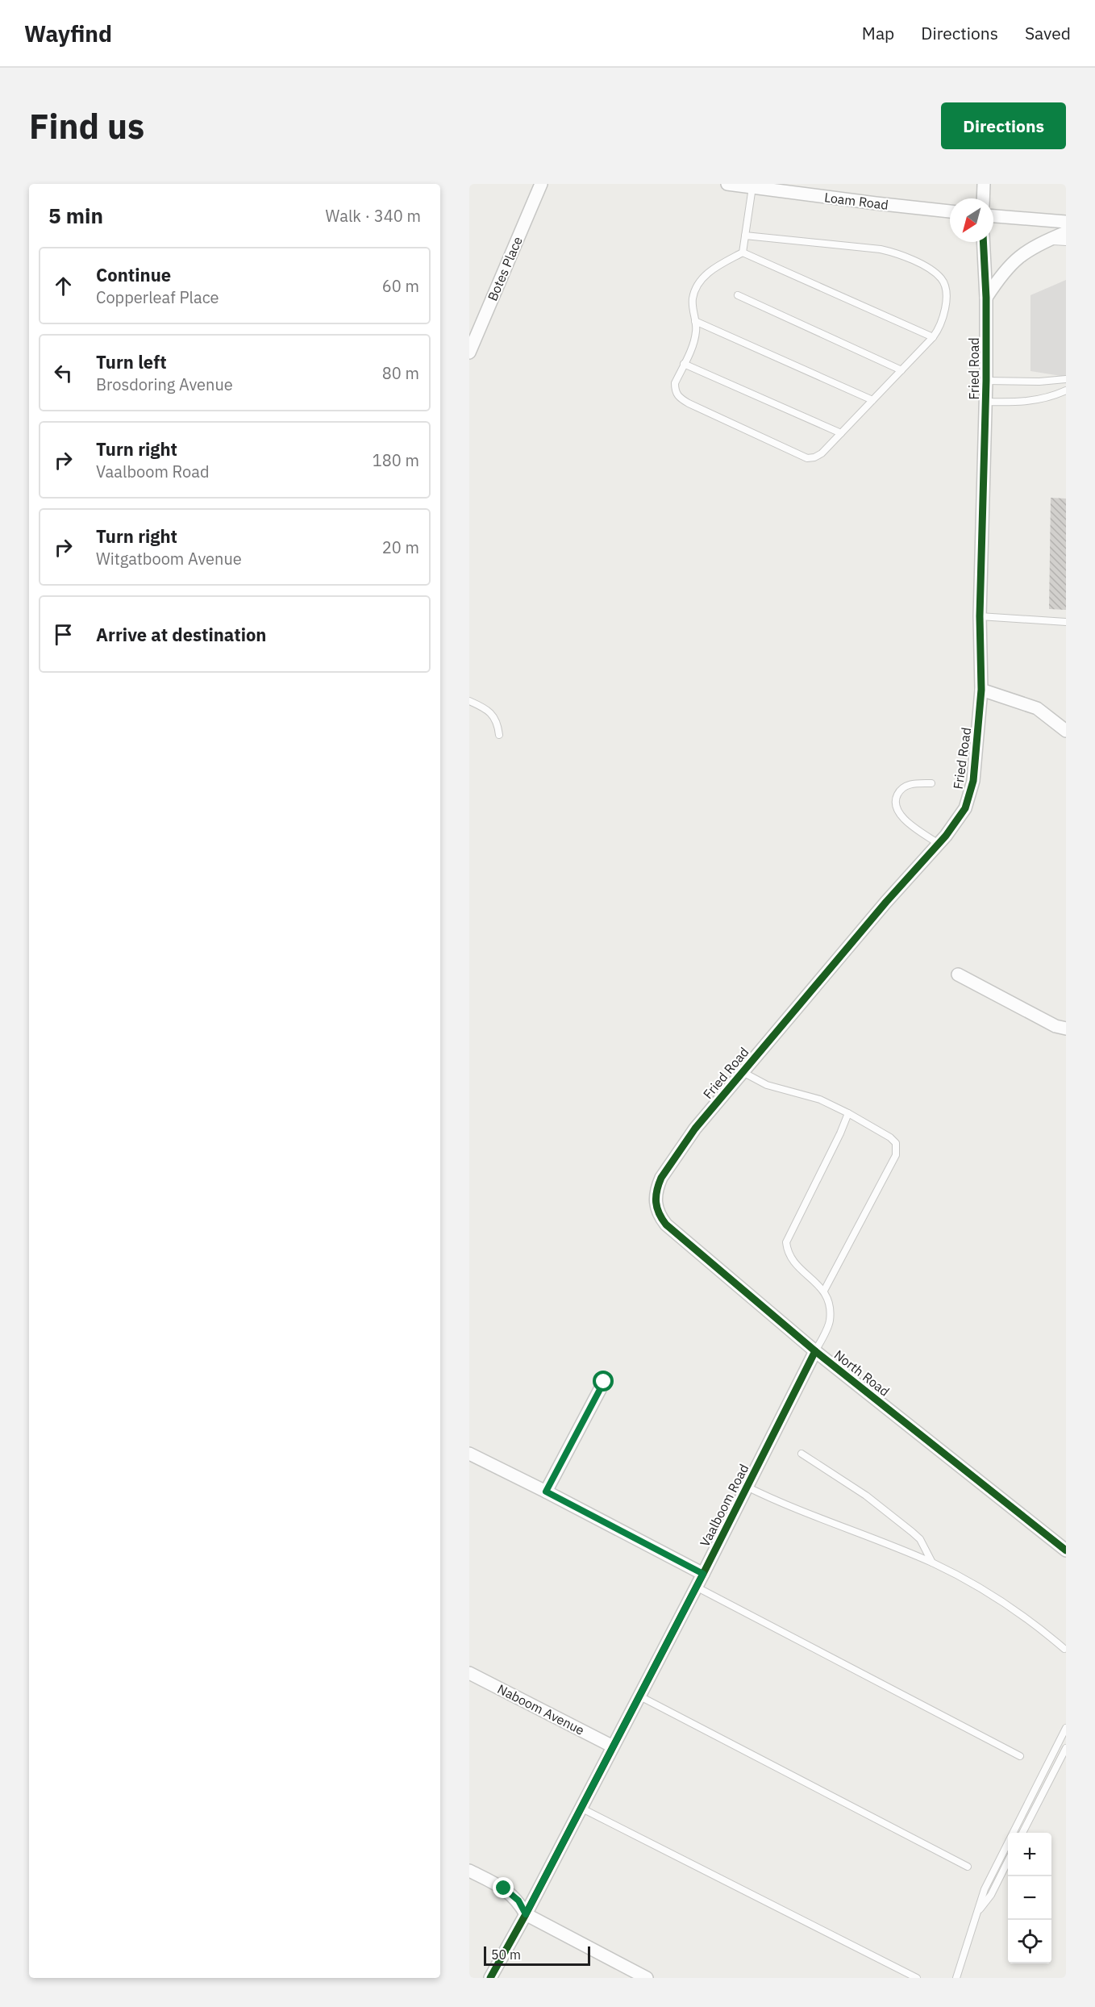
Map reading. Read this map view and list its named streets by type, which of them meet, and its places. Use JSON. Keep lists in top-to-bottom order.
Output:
{
  "streets": {
    "street": [
      "Loam Road",
      "Botes Place",
      "Fried Road",
      "North Road",
      "Vaalboom Road",
      "Naboom Avenue"
    ]
  },
  "crossings": [
    ["Fried Road", "North Road"],
    ["North Road", "Vaalboom Road"],
    ["Vaalboom Road", "Naboom Avenue"]
  ],
  "scale_bar": "50 m",
  "north": "bottom left",
  "page": {
    "header": "Wayfind",
    "nav": ["Map", "Directions", "Saved"],
    "buttons": "Directions",
    "title": "Find us",
    "heading": ["5 min", "Walk · 340 m"],
    "list": [
      ["Continue", "Copperleaf Place", "60 m"],
      ["Turn left", "Brosdoring Avenue", "80 m"],
      ["Turn right", "Vaalboom Road", "180 m"],
      ["Turn right", "Witgatboom Avenue", "20 m"],
      "Arrive at destination"
    ],
    "map_buttons": ["+", "−"],
    "scale": "50 m"
  }
}
